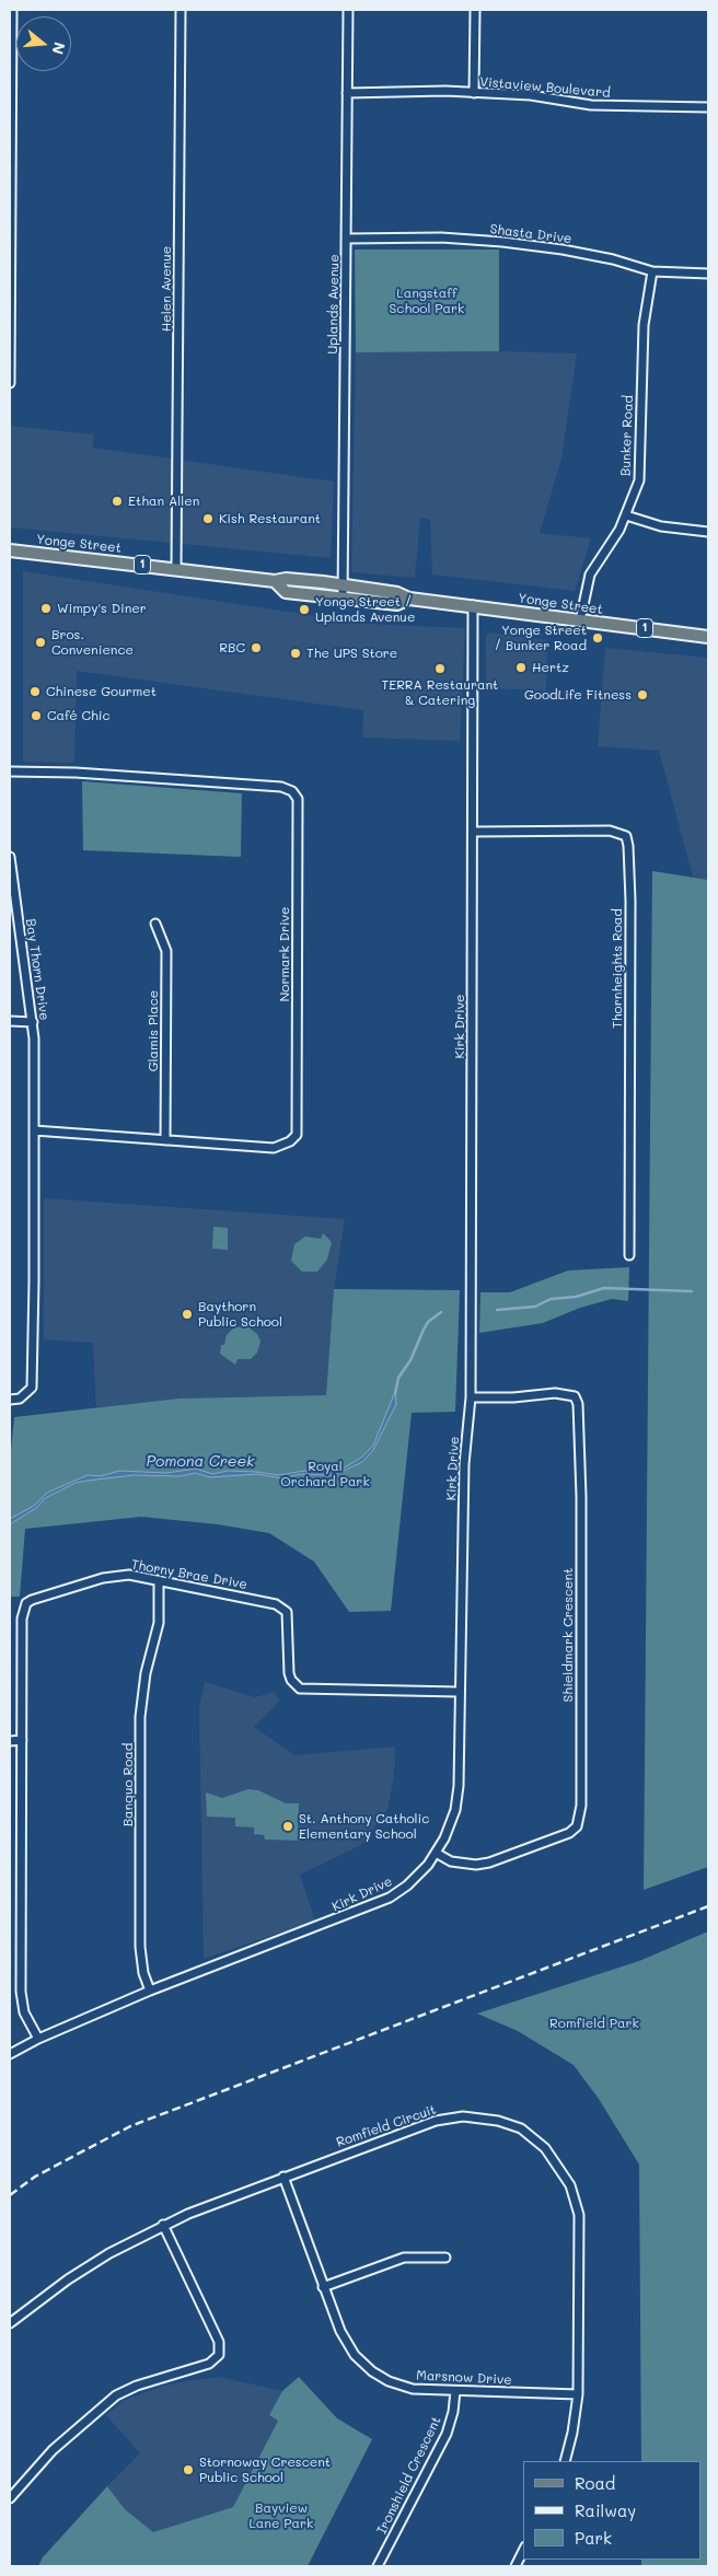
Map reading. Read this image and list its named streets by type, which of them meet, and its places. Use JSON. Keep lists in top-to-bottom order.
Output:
{
  "streets": {
    "main road": ["Yonge Street", "1"],
    "street": [
      "Vistaview Boulevard",
      "Shasta Drive",
      "Helen Avenue",
      "Uplands Avenue",
      "Bunker Road",
      "Normark Drive",
      "Thornheights Road",
      "Bay Thorn Drive",
      "Kirk Drive",
      "Glamis Place",
      "Thorny Brae Drive",
      "Shieldmark Crescent",
      "Banquo Road",
      "Romfield Circuit",
      "Marsnow Drive",
      "Ironshield Crescent"
    ]
  },
  "crossings": [
    ["Vistaview Boulevard", "Uplands Avenue"],
    ["Shasta Drive", "Uplands Avenue"],
    ["Shasta Drive", "Bunker Road"],
    ["Helen Avenue", "Yonge Street"],
    ["Uplands Avenue", "Yonge Street"],
    ["Bunker Road", "Yonge Street"],
    ["Yonge Street", "Kirk Drive"],
    ["Normark Drive", "Bay Thorn Drive"],
    ["Normark Drive", "Glamis Place"],
    ["Thornheights Road", "Kirk Drive"],
    ["Kirk Drive", "Thorny Brae Drive"],
    ["Kirk Drive", "Shieldmark Crescent"],
    ["Kirk Drive", "Banquo Road"],
    ["Thorny Brae Drive", "Banquo Road"],
    ["Romfield Circuit", "Marsnow Drive"],
    ["Marsnow Drive", "Ironshield Crescent"]
  ],
  "water": ["Pomona Creek"],
  "parks": [
    "Langstaff School Park",
    "Royal Orchard Park",
    "Romfield Park",
    "Bayview Lane Park"
  ],
  "places": [
    "Ethan Allen",
    "Kish Restaurant",
    "Wimpy's Diner",
    "Yonge Street / Uplands Avenue",
    "Yonge Street / Bunker Road",
    "Bros. Convenience",
    "RBC",
    "The UPS Store",
    "Hertz",
    "TERRA Restaurant & Catering",
    "Chinese Gourmet",
    "GoodLife Fitness",
    "Café Chic",
    "Baythorn Public School",
    "St. Anthony Catholic Elementary School",
    "Stornoway Crescent Public School"
  ],
  "legend": ["Road", "Railway", "Park"],
  "north": "right"
}
